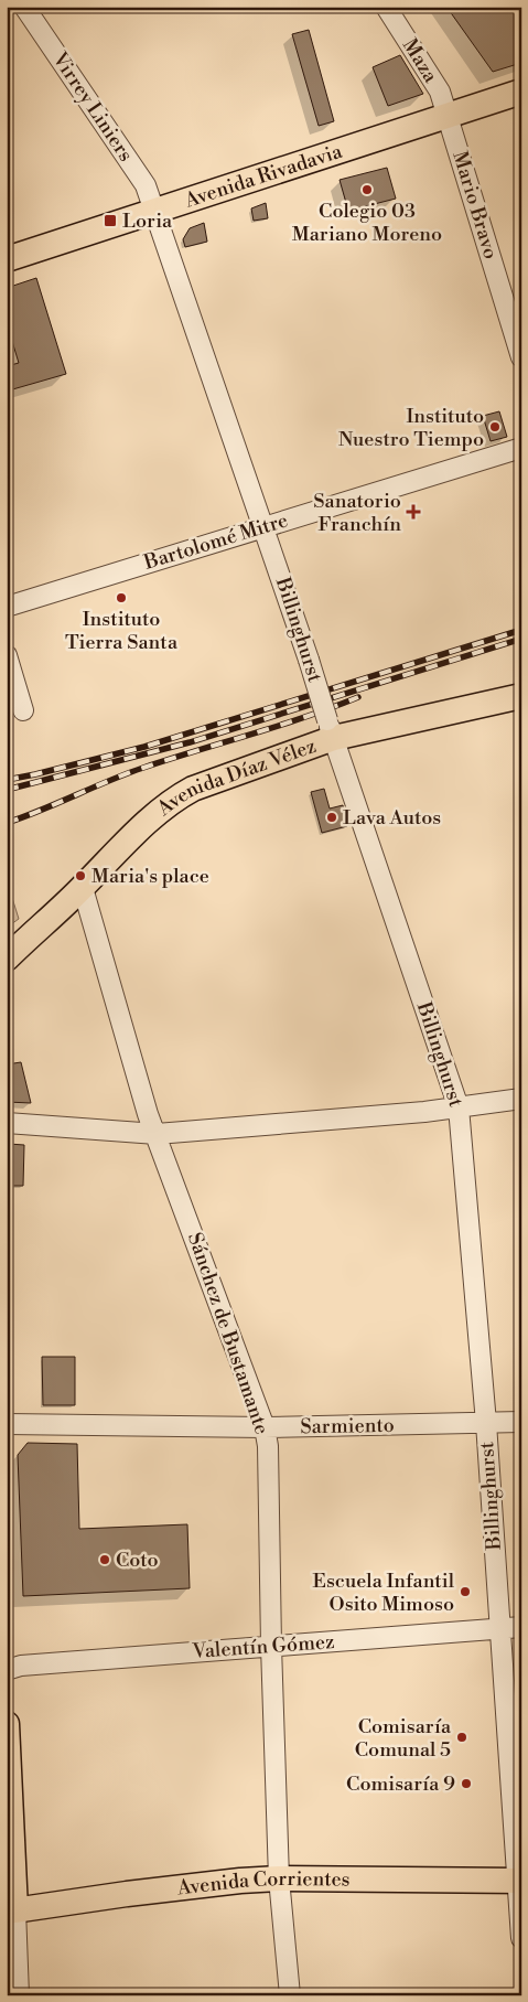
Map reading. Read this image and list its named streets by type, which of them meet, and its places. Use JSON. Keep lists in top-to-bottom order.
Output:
{
  "streets": {
    "main road": ["Avenida Rivadavia", "Avenida Díaz Vélez", "Avenida Corrientes"],
    "street": [
      "Maza",
      "Virrey Liniers",
      "Mario Bravo",
      "Bartolomé Mitre",
      "Billinghurst",
      "Sánchez de Bustamante",
      "Sarmiento",
      "Valentín Gómez"
    ]
  },
  "crossings": [
    ["Maza", "Avenida Rivadavia"],
    ["Maza", "Mario Bravo"],
    ["Virrey Liniers", "Avenida Rivadavia"],
    ["Virrey Liniers", "Billinghurst"],
    ["Avenida Rivadavia", "Mario Bravo"],
    ["Avenida Rivadavia", "Billinghurst"],
    ["Bartolomé Mitre", "Billinghurst"],
    ["Billinghurst", "Avenida Díaz Vélez"],
    ["Billinghurst", "Sarmiento"],
    ["Billinghurst", "Valentín Gómez"],
    ["Billinghurst", "Avenida Corrientes"],
    ["Avenida Díaz Vélez", "Sánchez de Bustamante"],
    ["Sánchez de Bustamante", "Sarmiento"],
    ["Sánchez de Bustamante", "Valentín Gómez"],
    ["Sánchez de Bustamante", "Avenida Corrientes"]
  ],
  "places": {
    "other": [
      "Colegio 03 Mariano Moreno",
      "Instituto Nuestro Tiempo",
      "Instituto Tierra Santa",
      "Lava Autos",
      "Maria's place",
      "Coto",
      "Escuela Infantil Osito Mimoso",
      "Comisaría Comunal 5",
      "Comisaría 9"
    ],
    "transit": ["Loria"],
    "health": ["Sanatorio Franchín"]
  }
}
